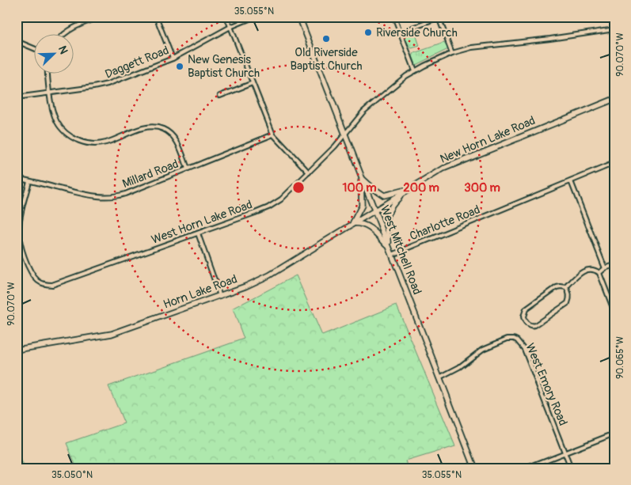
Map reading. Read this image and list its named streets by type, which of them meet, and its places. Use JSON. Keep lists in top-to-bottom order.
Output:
{
  "streets": {
    "main road": ["New Horn Lake Road", "West Mitchell Road", "Horn Lake Road"],
    "street": [
      "Daggett Road",
      "Millard Road",
      "West Horn Lake Road",
      "Charlotte Road",
      "West Emory Road"
    ]
  },
  "crossings": [
    ["New Horn Lake Road", "West Mitchell Road"],
    ["New Horn Lake Road", "Horn Lake Road"],
    ["West Horn Lake Road", "West Mitchell Road"],
    ["Charlotte Road", "West Mitchell Road"],
    ["West Mitchell Road", "Horn Lake Road"],
    ["West Mitchell Road", "West Emory Road"]
  ],
  "places": ["Riverside Church", "Old Riverside Baptist Church", "New Genesis Baptist Church"],
  "north": "top right",
  "coordinates": [
    "35.055°N",
    "90.070°W",
    "90.065°W",
    "35.050°N"
  ],
  "rings": ["100 m", "200 m", "300 m"]
}
